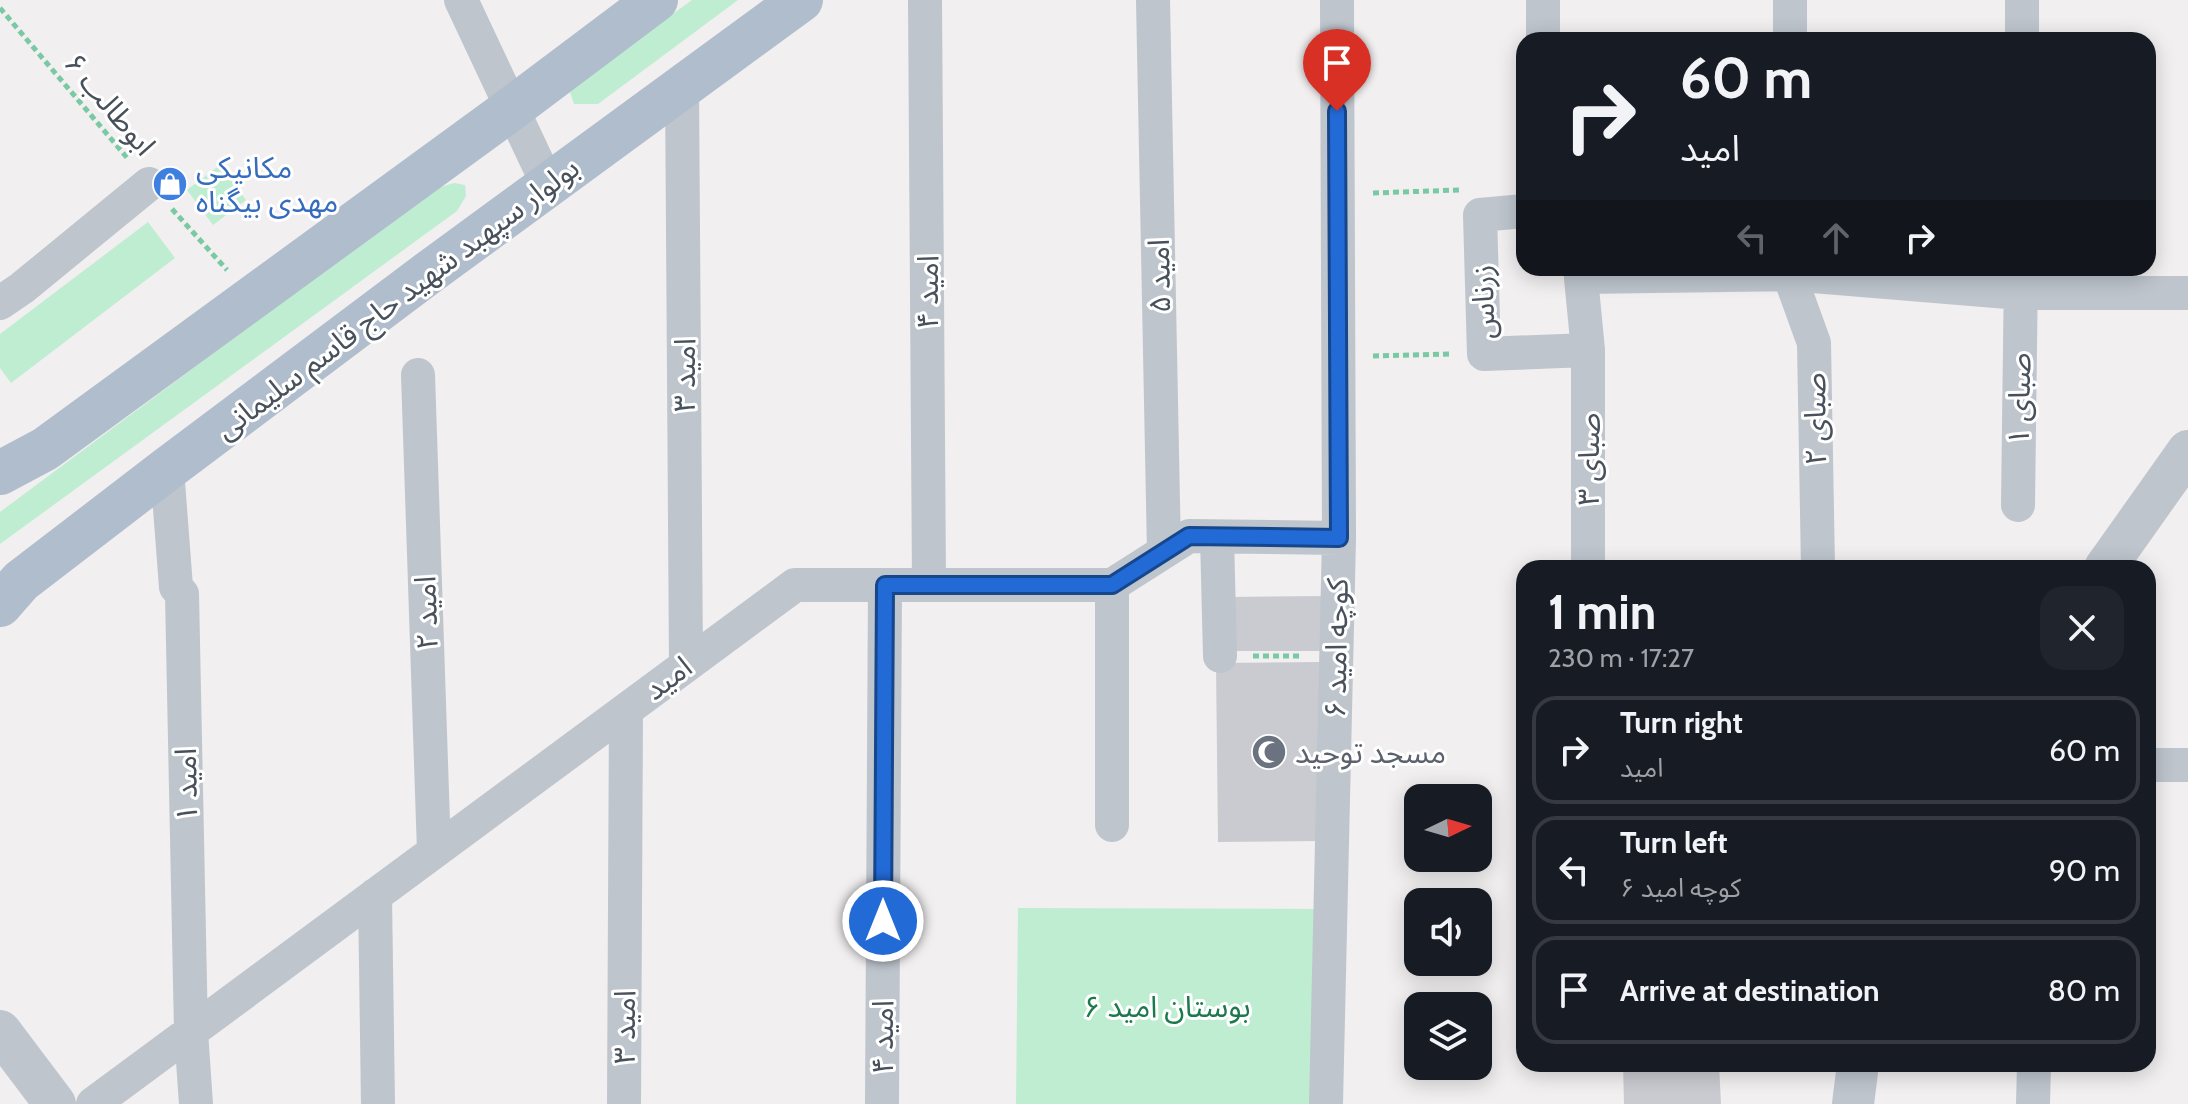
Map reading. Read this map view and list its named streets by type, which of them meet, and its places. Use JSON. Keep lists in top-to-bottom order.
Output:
{
  "streets": {
    "main road": ["بولوار سپهبد شهید حاج قاسم سلیمانی"],
    "street": [
      "امید ۵",
      "امید ۴",
      "زرناس",
      "امید ۳",
      "صبای ۱",
      "صبای ۲",
      "صبای ۳",
      "امید ۲",
      "کوچه امید ۶",
      "امید",
      "امید ۱"
    ],
    "path": ["ابوطالب ۶"]
  },
  "crossings": [
    ["امید ۴", "امید"],
    ["بولوار سپهبد شهید حاج قاسم سلیمانی", "امید ۳"],
    ["بولوار سپهبد شهید حاج قاسم سلیمانی", "امید ۱"],
    ["زرناس", "صبای ۳"],
    ["امید ۳", "امید"],
    ["امید ۲", "امید"],
    ["امید", "امید ۱"]
  ],
  "parks": ["بوستان امید ۶"],
  "places": {
    "shop": ["مکانیکی مهدی بیگناه"],
    "mosque": ["مسجد توحید"]
  },
  "north": "right",
  "page": {
    "turn": ["60 m", "امید"],
    "heading": ["1 min", "230 m · 17:27"],
    "list": [
      {
        "name": "Turn right",
        "note": "امید",
        "value": "60 m"
      },
      {
        "name": "Turn left",
        "note": "کوچه امید ۶",
        "value": "90 m"
      },
      {
        "name": "Arrive at destination",
        "value": "80 m"
      }
    ]
  }
}
